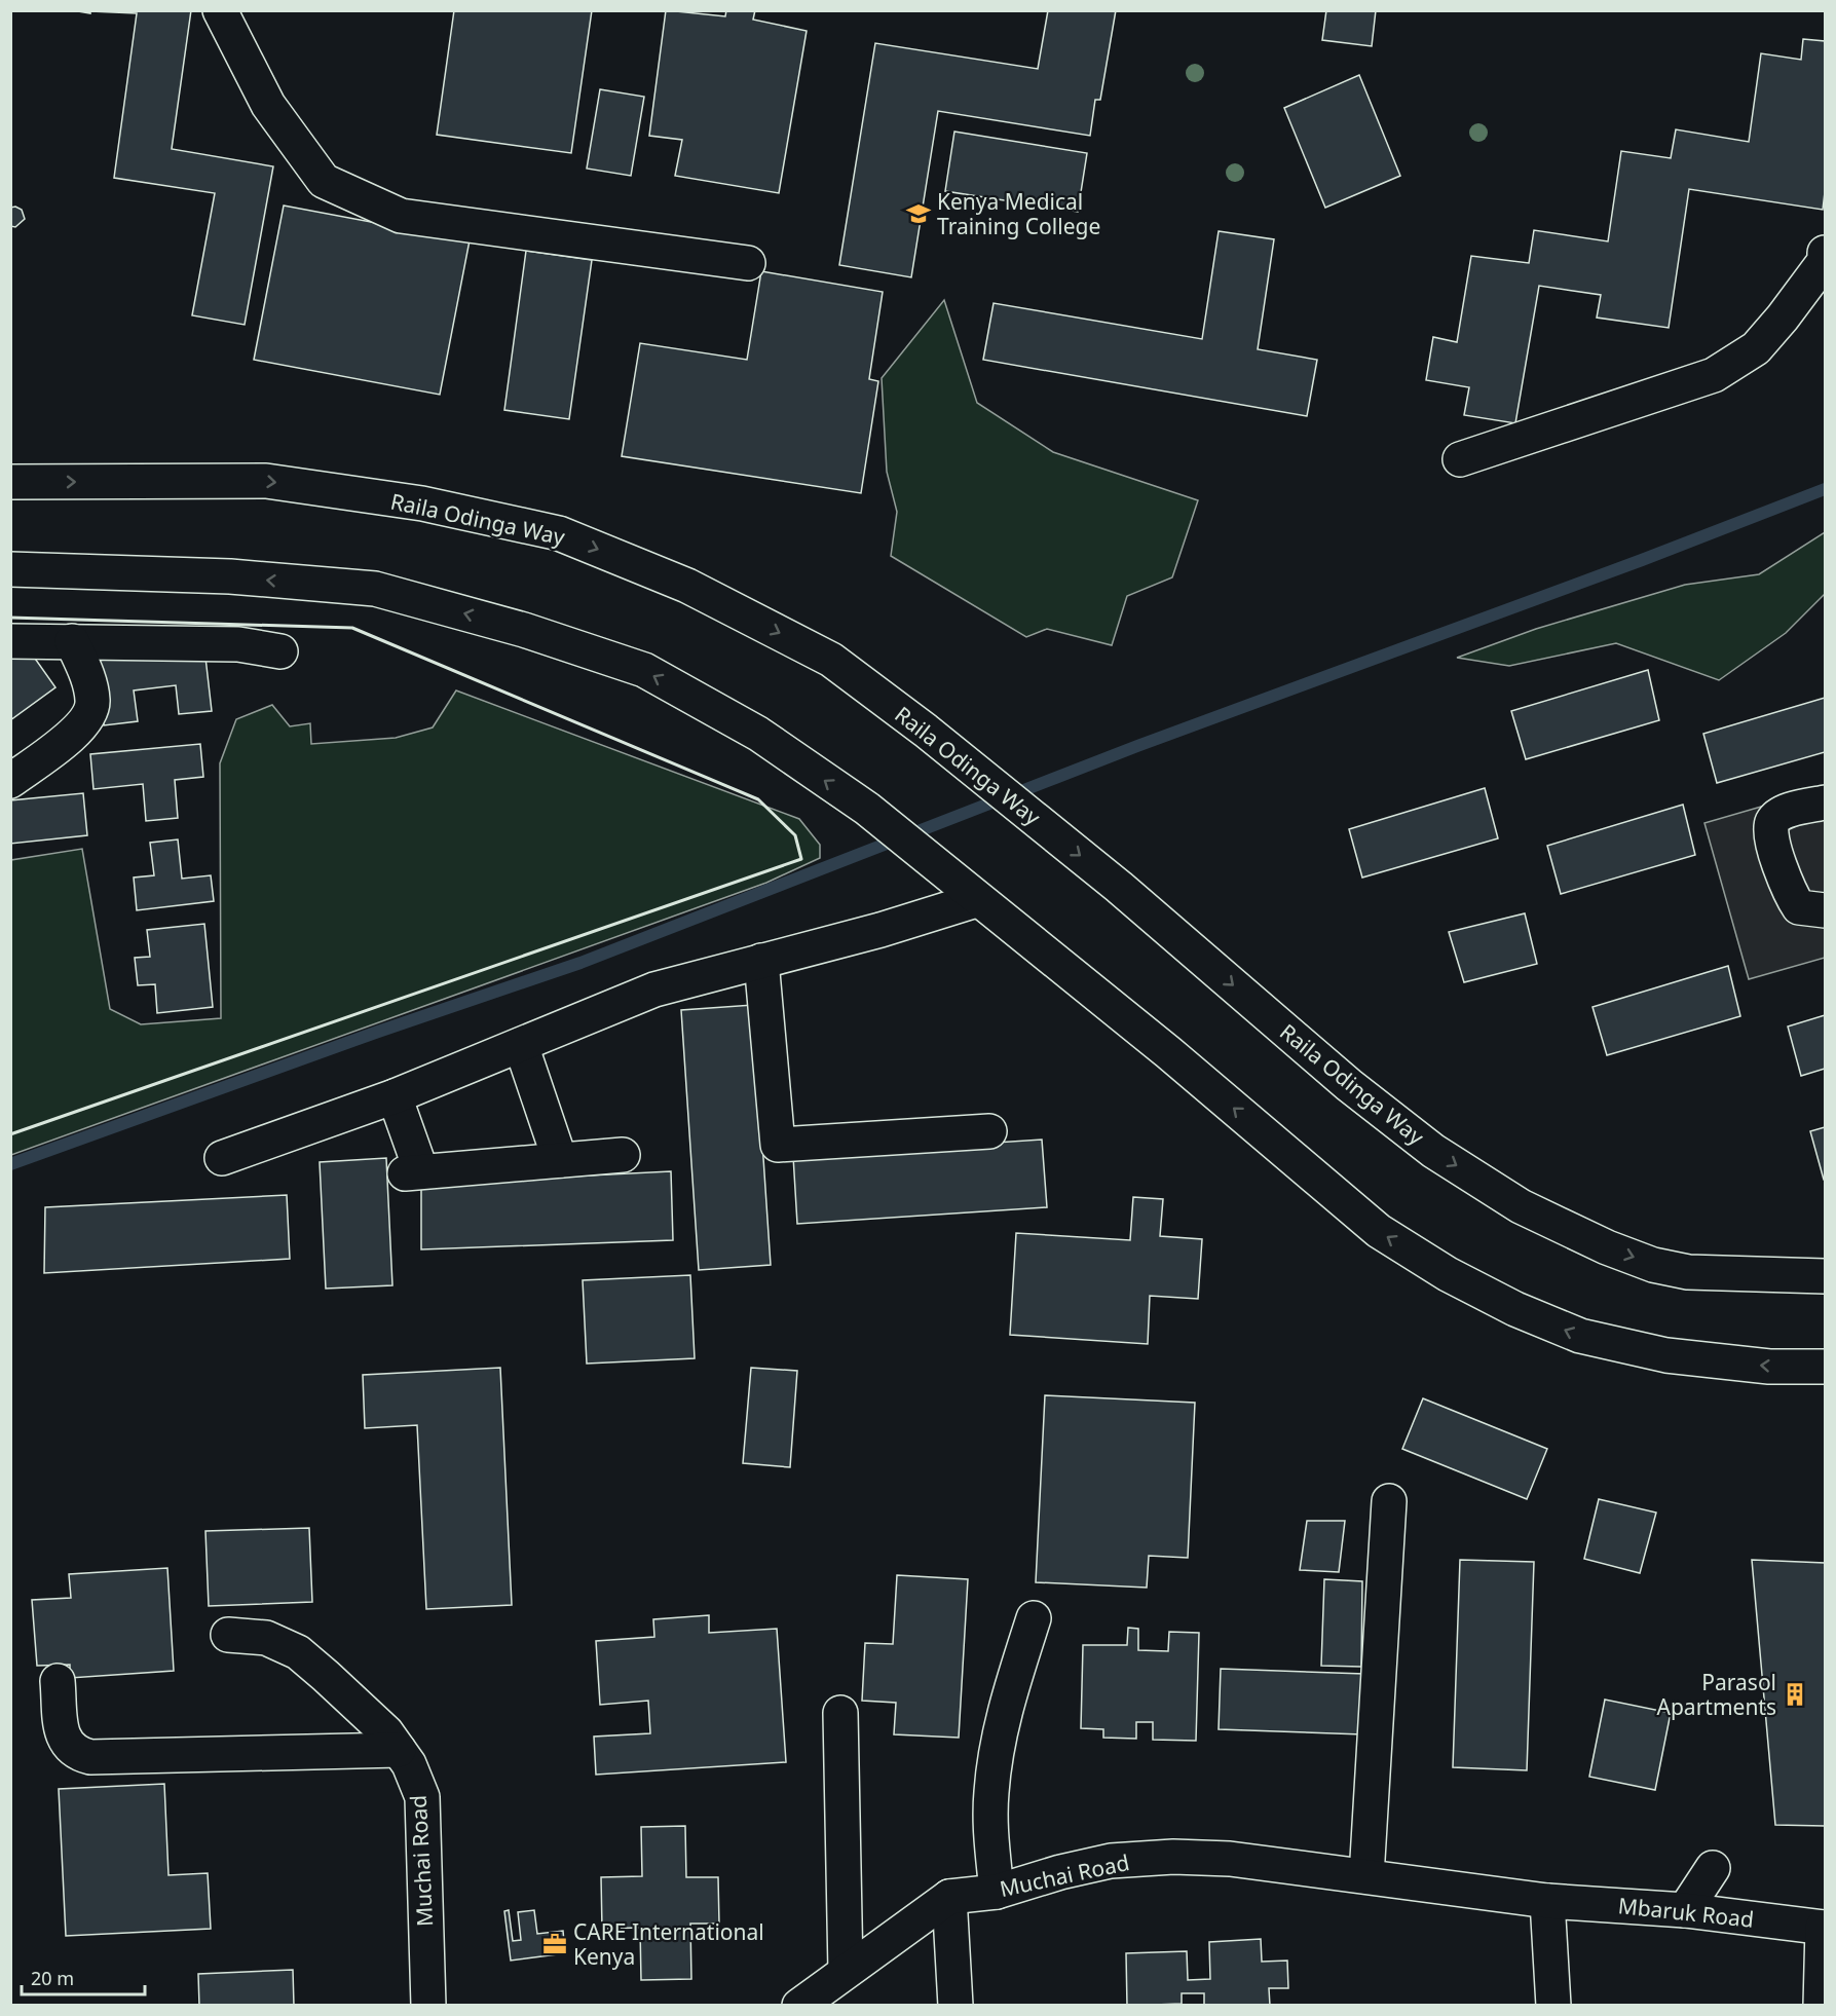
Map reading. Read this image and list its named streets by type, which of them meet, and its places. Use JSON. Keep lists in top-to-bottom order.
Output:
{
  "streets": {
    "main road": ["Raila Odinga Way", "Muchai Road", "Mbaruk Road"]
  },
  "crossings": [
    ["Muchai Road", "Mbaruk Road"]
  ],
  "places": {
    "school or university": ["Kenya Medical Training College"],
    "building": ["Parasol Apartments"],
    "office": ["CARE International Kenya"]
  },
  "scale_bar": "20 m"
}
